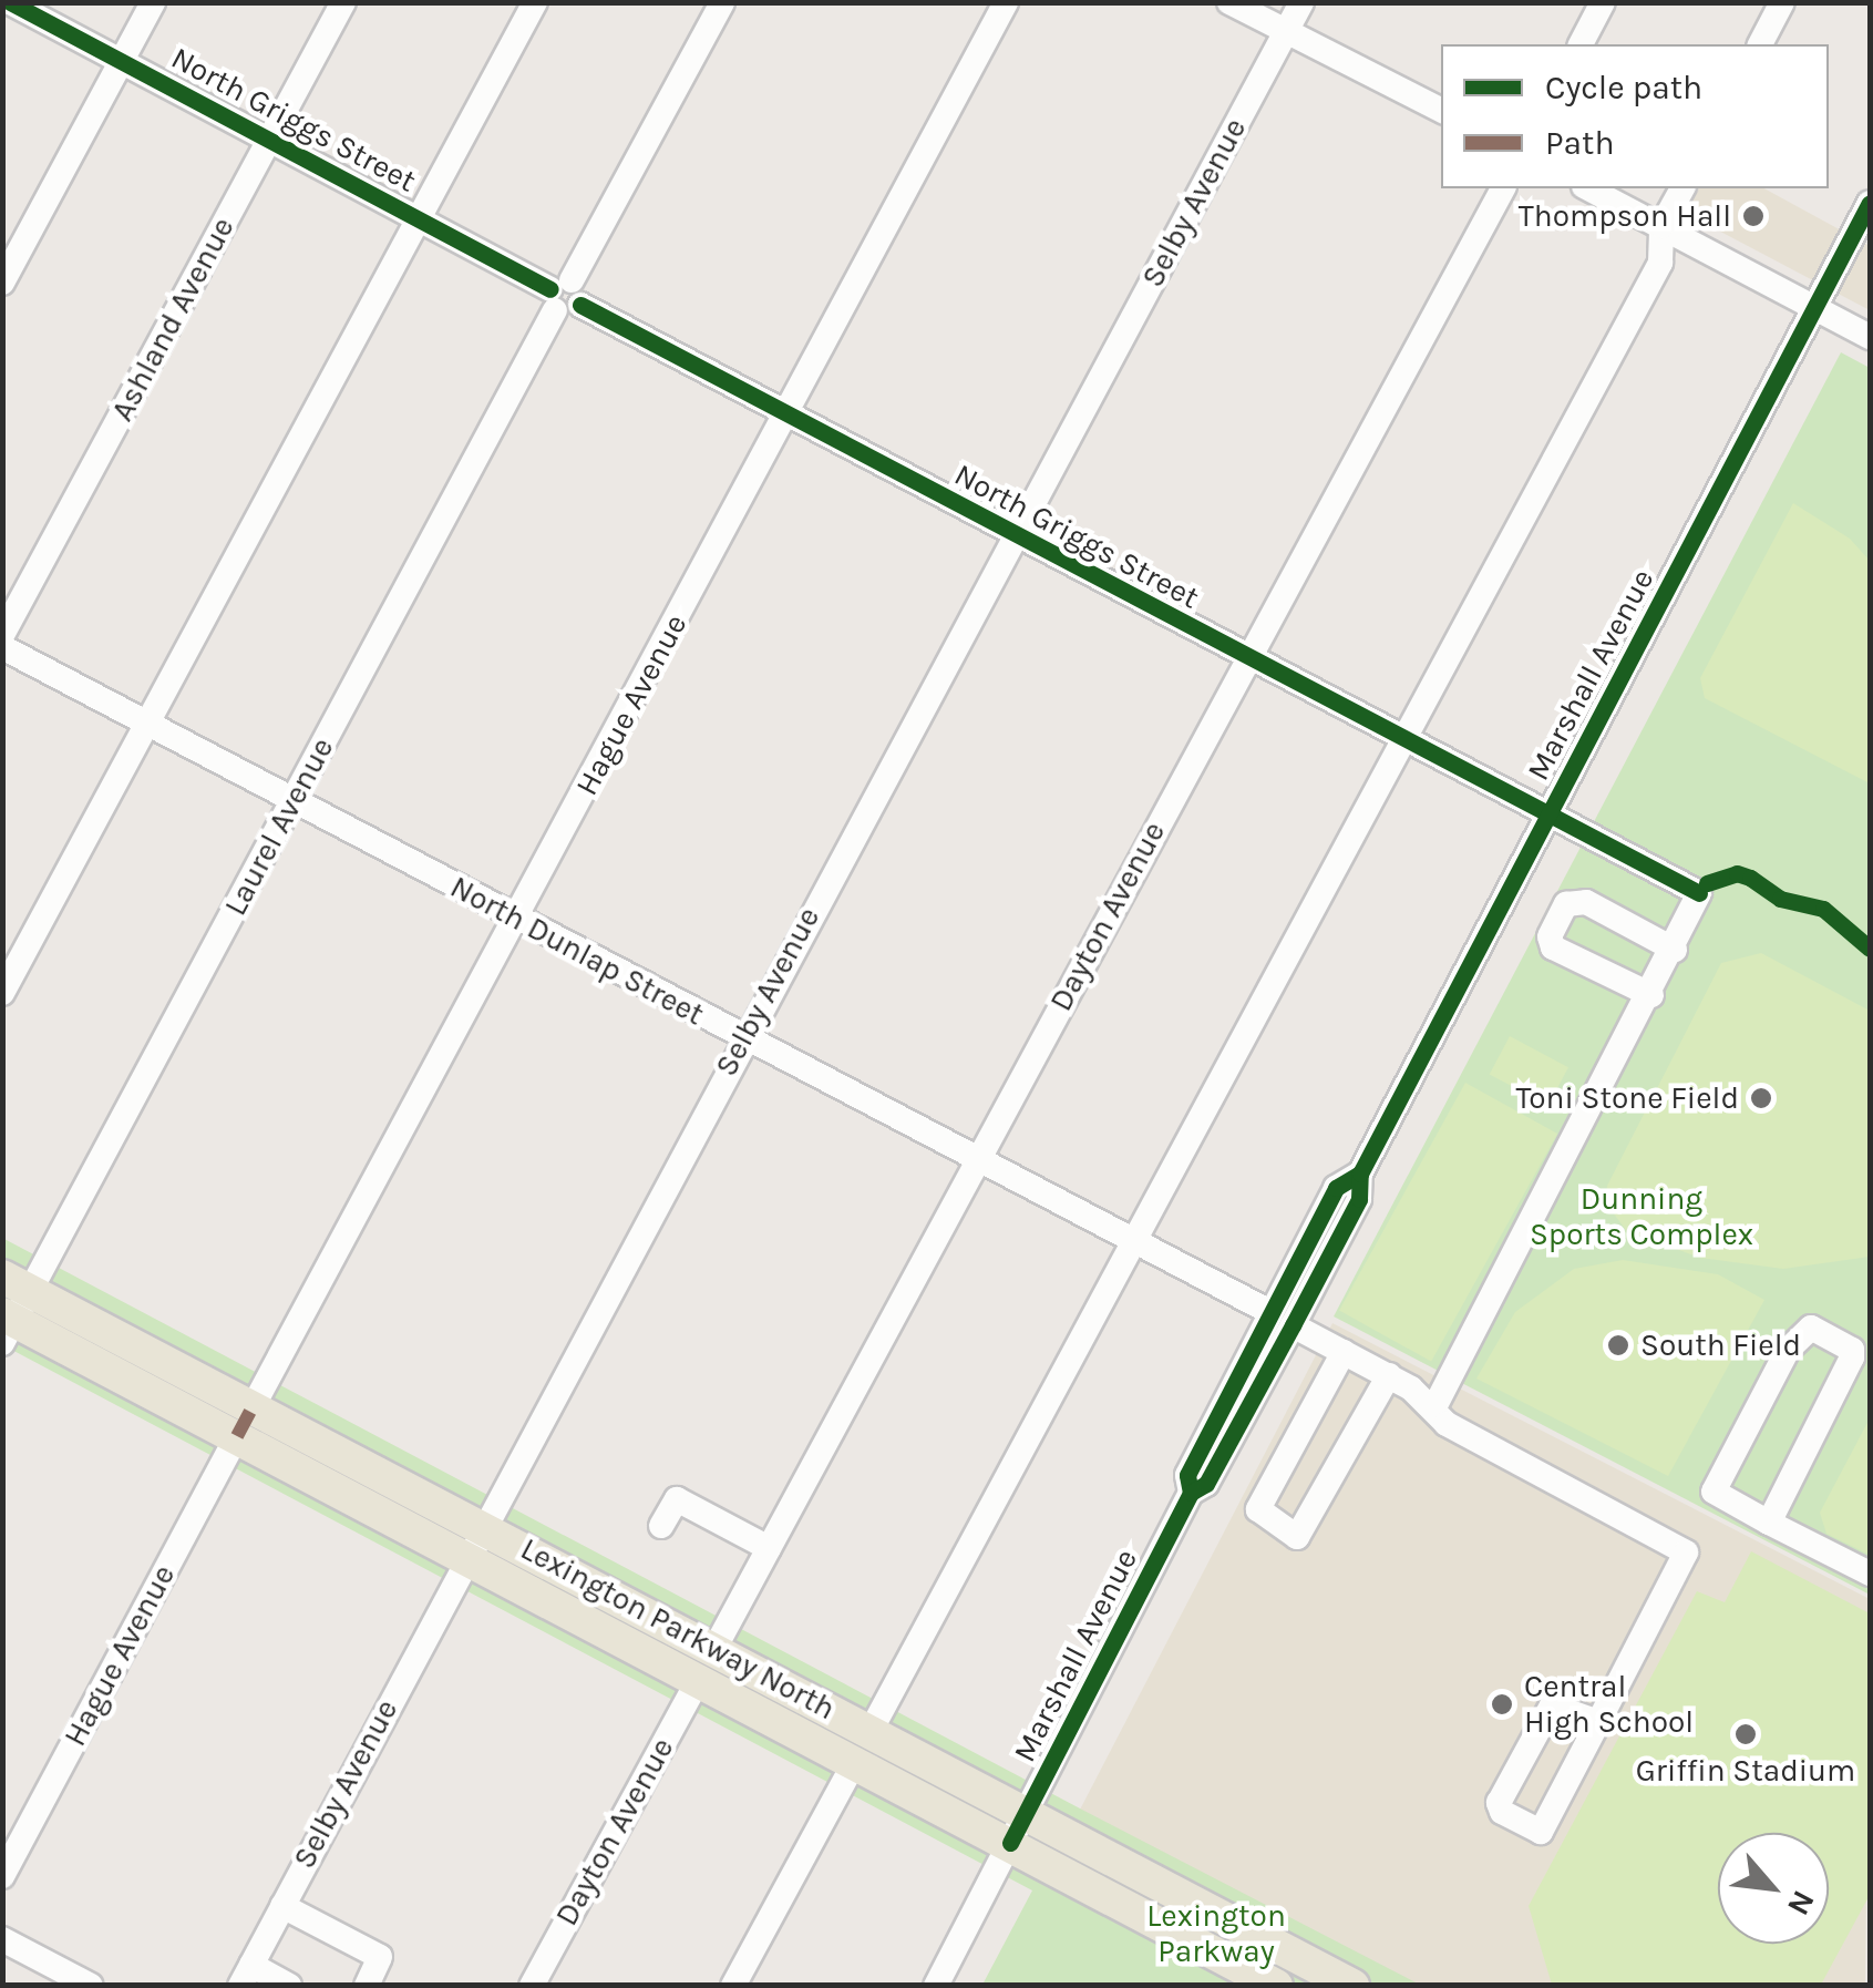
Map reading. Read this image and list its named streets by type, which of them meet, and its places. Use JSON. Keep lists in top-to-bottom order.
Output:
{
  "streets": {
    "main road": ["Lexington Parkway North"],
    "street": [
      "North Griggs Street",
      "Selby Avenue",
      "Ashland Avenue",
      "Marshall Avenue",
      "Hague Avenue",
      "Laurel Avenue",
      "Dayton Avenue",
      "North Dunlap Street"
    ]
  },
  "crossings": [
    ["North Griggs Street", "Selby Avenue"],
    ["North Griggs Street", "Ashland Avenue"],
    ["North Griggs Street", "Marshall Avenue"],
    ["North Griggs Street", "Hague Avenue"],
    ["North Griggs Street", "Laurel Avenue"],
    ["North Griggs Street", "Dayton Avenue"],
    ["Selby Avenue", "North Dunlap Street"],
    ["Selby Avenue", "Lexington Parkway North"],
    ["Marshall Avenue", "North Dunlap Street"],
    ["Marshall Avenue", "Lexington Parkway North"],
    ["Hague Avenue", "North Dunlap Street"],
    ["Hague Avenue", "Lexington Parkway North"],
    ["Laurel Avenue", "North Dunlap Street"],
    ["Laurel Avenue", "Lexington Parkway North"],
    ["Dayton Avenue", "North Dunlap Street"],
    ["Dayton Avenue", "Lexington Parkway North"]
  ],
  "parks": ["Dunning Sports Complex", "Lexington Parkway"],
  "places": [
    "Thompson Hall",
    "Toni Stone Field",
    "South Field",
    "Central High School",
    "Griffin Stadium"
  ],
  "legend": ["Cycle path", "Path"],
  "north": "bottom right"
}
